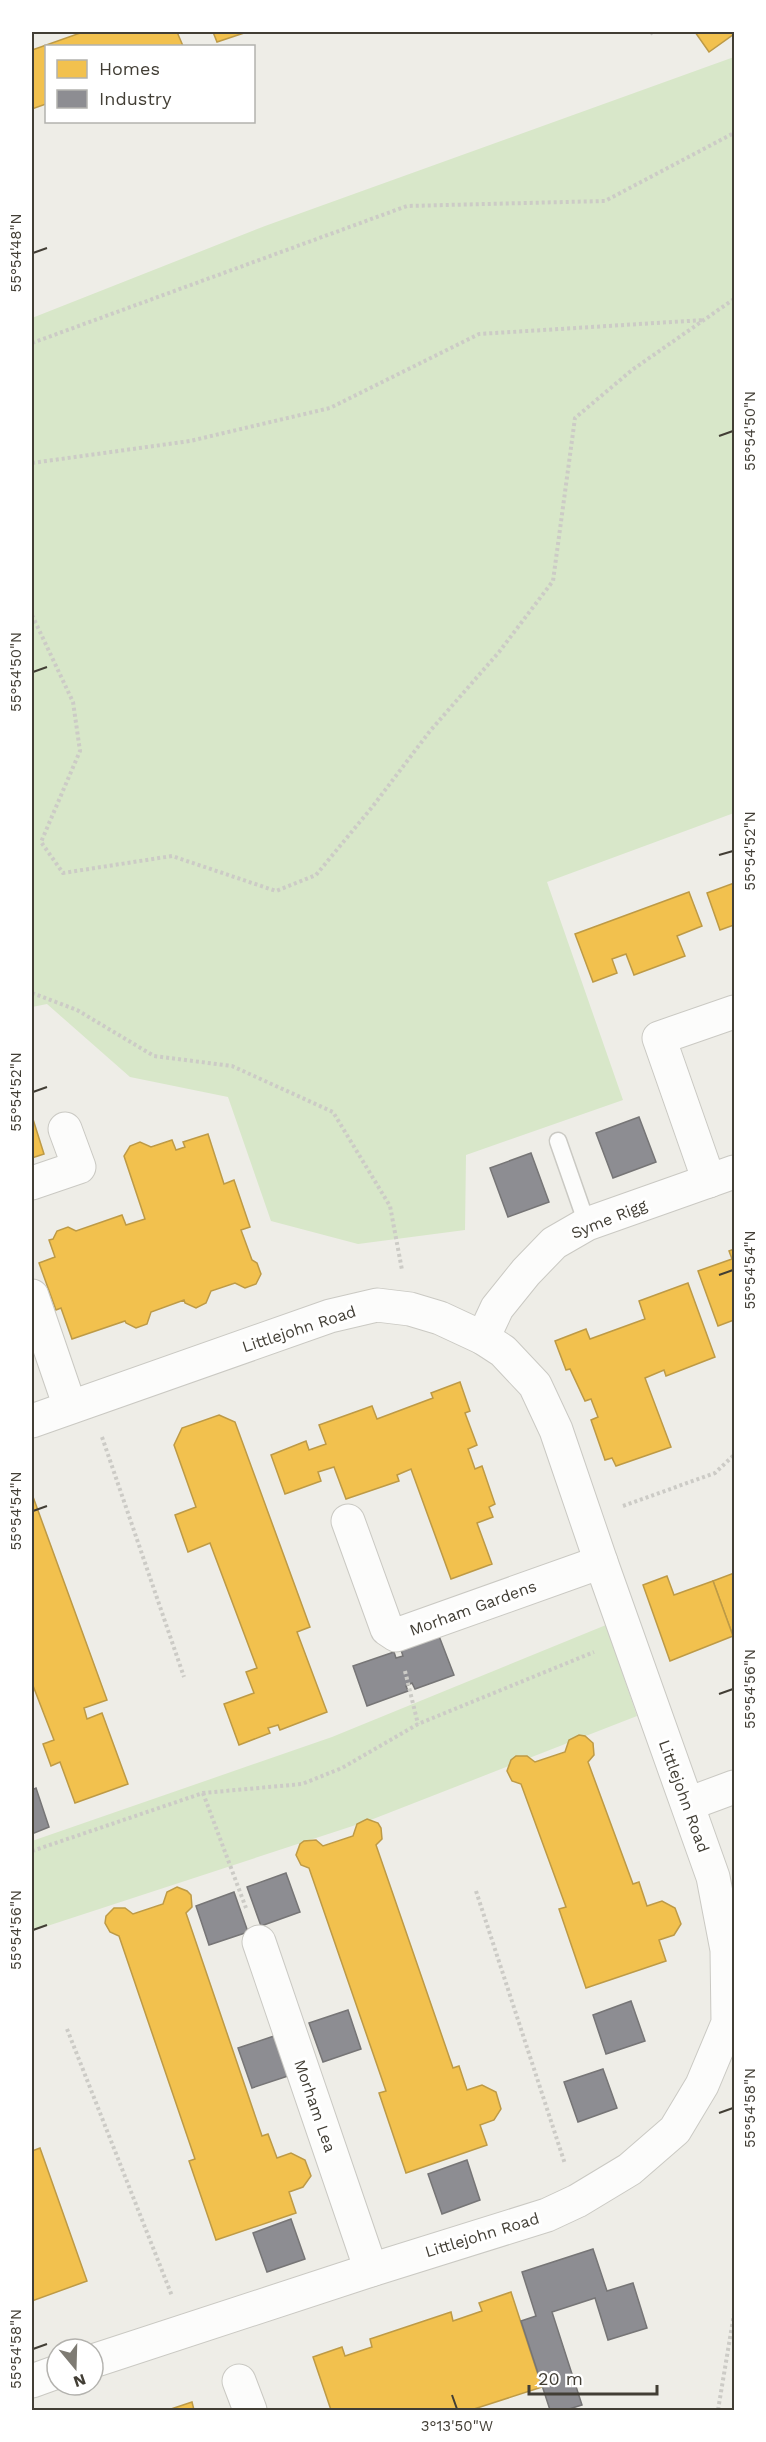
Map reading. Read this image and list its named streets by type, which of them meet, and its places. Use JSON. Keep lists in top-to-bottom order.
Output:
{
  "streets": {
    "street": [
      "Syme Rigg",
      "Littlejohn Road",
      "Morham Gardens",
      "Morham Lea"
    ]
  },
  "crossings": [
    ["Syme Rigg", "Littlejohn Road"],
    ["Littlejohn Road", "Morham Gardens"],
    ["Littlejohn Road", "Morham Lea"]
  ],
  "legend": ["Homes", "Industry"],
  "scale_bar": "20 m",
  "north": "bottom",
  "coordinates": [
    "55°54'48\"N",
    "55°54'50\"N",
    "55°54'52\"N",
    "55°54'54\"N",
    "55°54'56\"N",
    "55°54'58\"N",
    "3°13'50\"W"
  ]
}
